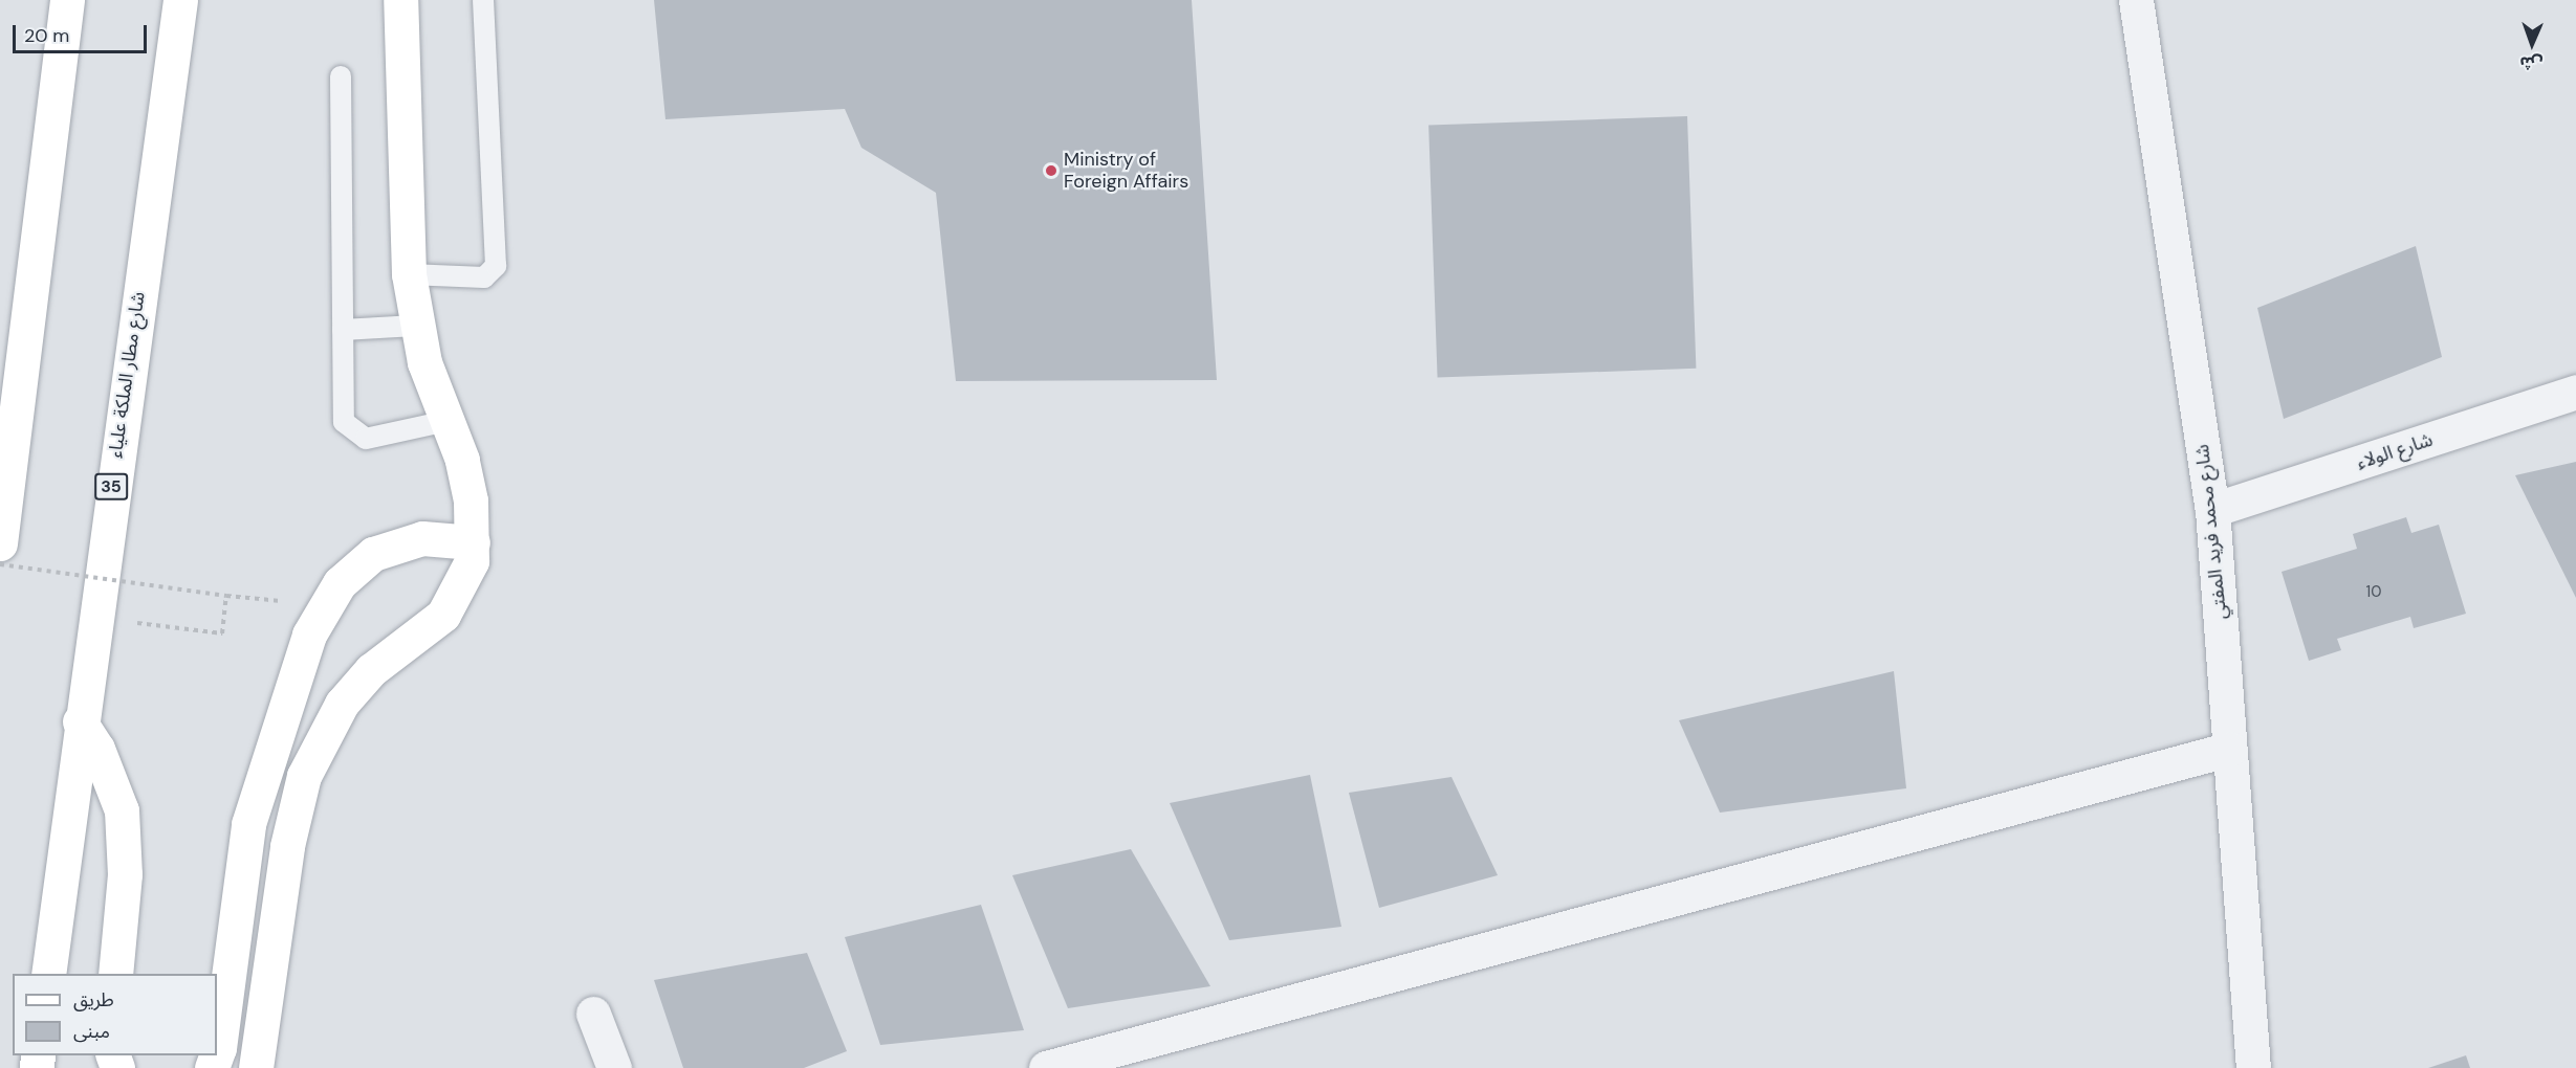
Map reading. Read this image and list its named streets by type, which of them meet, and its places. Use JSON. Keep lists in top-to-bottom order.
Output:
{
  "streets": {
    "main road": ["شارع مطار الملكة علياء", "35"],
    "street": ["شارع الولاء", "شارع محمد فريد المفتي"]
  },
  "crossings": [
    ["شارع الولاء", "شارع محمد فريد المفتي"]
  ],
  "places": ["Ministry of Foreign Affairs"],
  "house_numbers": ["10"],
  "legend": ["طريق", "مبنى"],
  "scale_bar": "20 m",
  "north": "bottom"
}
